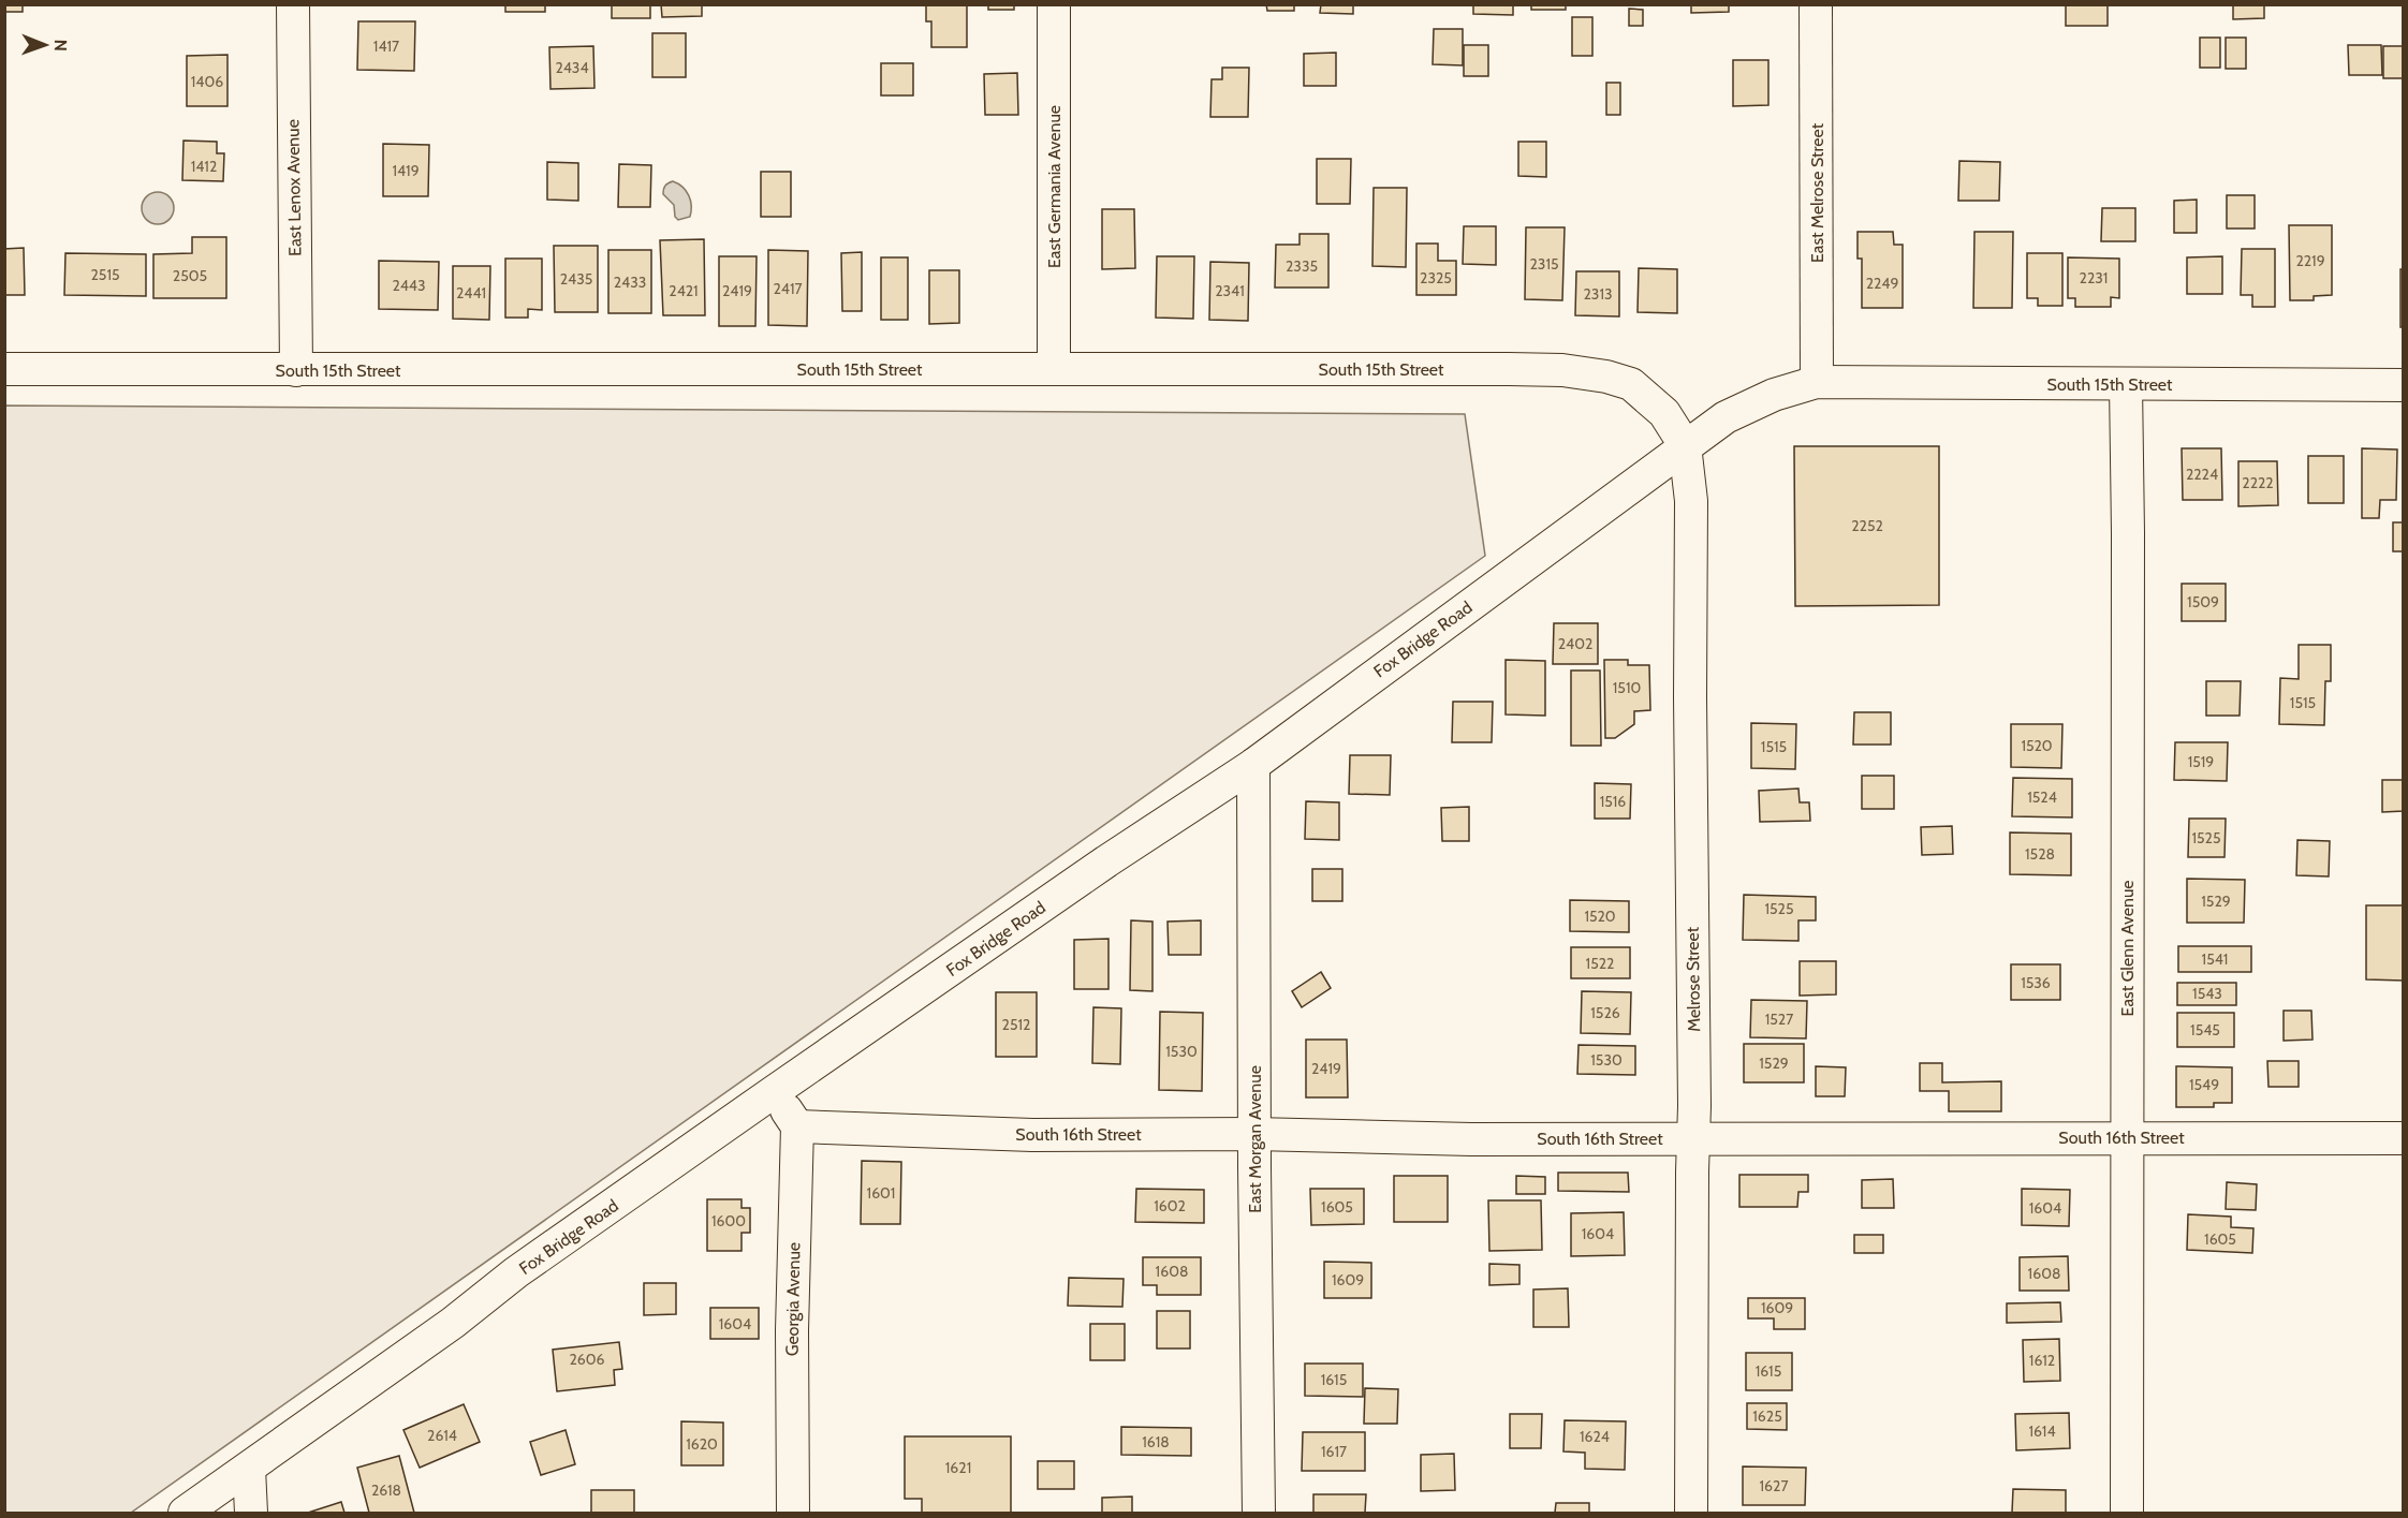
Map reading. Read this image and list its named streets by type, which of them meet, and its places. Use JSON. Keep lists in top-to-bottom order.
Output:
{
  "streets": {
    "street": [
      "East Germania Avenue",
      "East Lenox Avenue",
      "East Melrose Street",
      "South 15th Street",
      "Fox Bridge Road",
      "East Glenn Avenue",
      "Melrose Street",
      "South 16th Street",
      "East Morgan Avenue",
      "Georgia Avenue"
    ]
  },
  "crossings": [
    ["East Germania Avenue", "South 15th Street"],
    ["East Lenox Avenue", "South 15th Street"],
    ["East Melrose Street", "South 15th Street"],
    ["East Melrose Street", "Fox Bridge Road"],
    ["South 15th Street", "Fox Bridge Road"],
    ["South 15th Street", "East Glenn Avenue"],
    ["South 15th Street", "Melrose Street"],
    ["Fox Bridge Road", "Melrose Street"],
    ["Fox Bridge Road", "East Morgan Avenue"],
    ["East Glenn Avenue", "South 16th Street"],
    ["Melrose Street", "South 16th Street"],
    ["South 16th Street", "East Morgan Avenue"],
    ["South 16th Street", "Georgia Avenue"]
  ],
  "house_numbers": [
    "1417",
    "2434",
    "1406",
    "1412",
    "1419",
    "2219",
    "2315",
    "2335",
    "2515",
    "2505",
    "2325",
    "2231",
    "2435",
    "2433",
    "2249",
    "2443",
    "2417",
    "2421",
    "2419",
    "2341",
    "2441",
    "2313",
    "2224",
    "2222",
    "2252",
    "1509",
    "2402",
    "1510",
    "1515",
    "1520",
    "1515",
    "1519",
    "1524",
    "1516",
    "1525",
    "1528",
    "1529",
    "1525",
    "1520",
    "1541",
    "1522",
    "1536",
    "1543",
    "1526",
    "1527",
    "2512",
    "1545",
    "1530",
    "1530",
    "1529",
    "2419",
    "1549",
    "1601",
    "1602",
    "1605",
    "1604",
    "1600",
    "1604",
    "1605",
    "1608",
    "1608",
    "1609",
    "1609",
    "1604",
    "2606",
    "1612",
    "1615",
    "1615",
    "1625",
    "1614",
    "2614",
    "1624",
    "1618",
    "1620",
    "1617",
    "1621",
    "1627",
    "2618"
  ],
  "north": "right"
}
